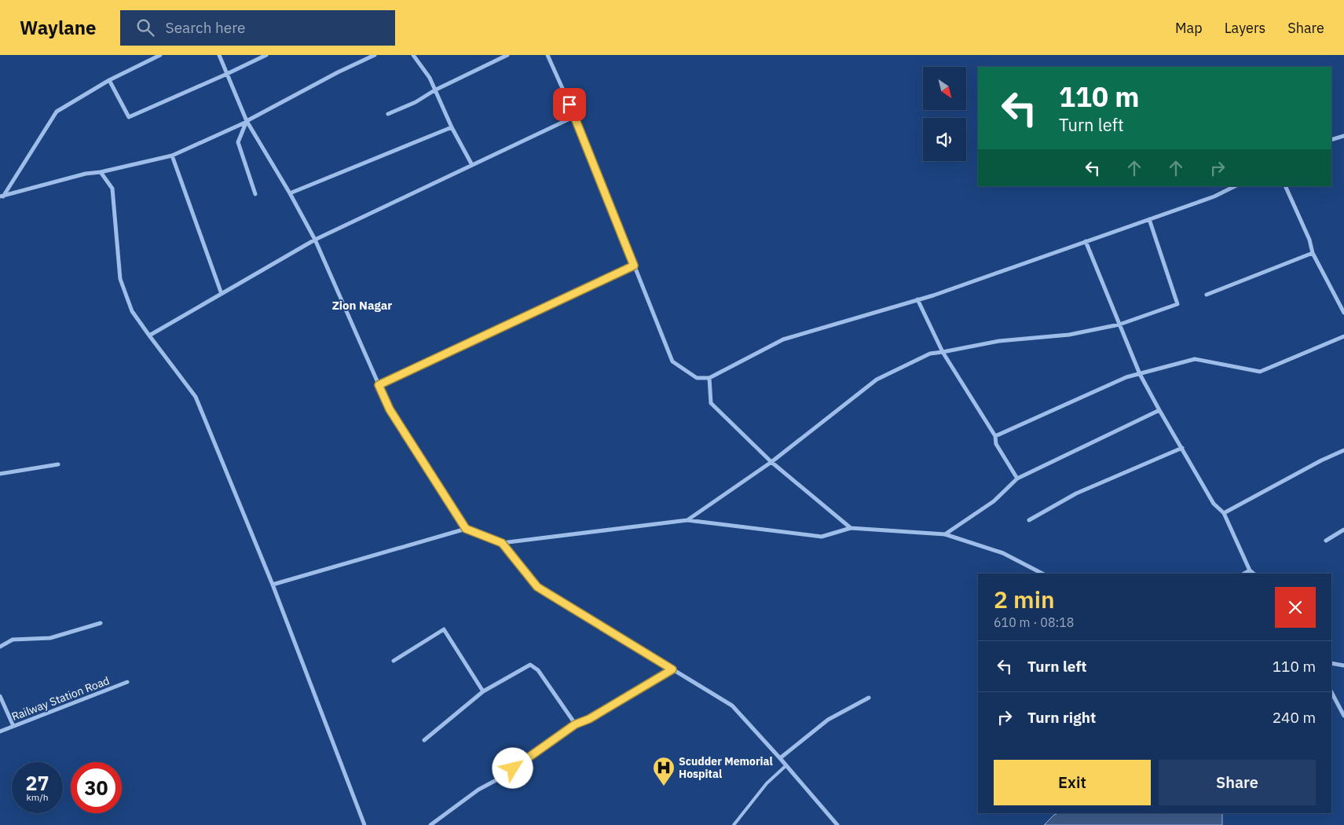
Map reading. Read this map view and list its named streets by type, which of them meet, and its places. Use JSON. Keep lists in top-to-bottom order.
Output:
{
  "streets": {
    "street": ["Railway Station Road"]
  },
  "districts": ["Zion Nagar"],
  "places": {
    "hospital": ["Scudder Memorial Hospital"]
  },
  "north": "bottom right",
  "page": {
    "header": "Waylane",
    "search": "Search here",
    "nav": ["Map", "Layers", "Share"],
    "turn": ["110 m", "Turn left"],
    "heading": ["2 min", "610 m · 08:18"],
    "list": [
      {
        "name": "Turn left",
        "value": "110 m"
      },
      {
        "name": "Turn right",
        "value": "240 m"
      }
    ],
    "buttons": ["Exit", "Share"],
    "speed": "27 km/h",
    "limit": "30"
  }
}
